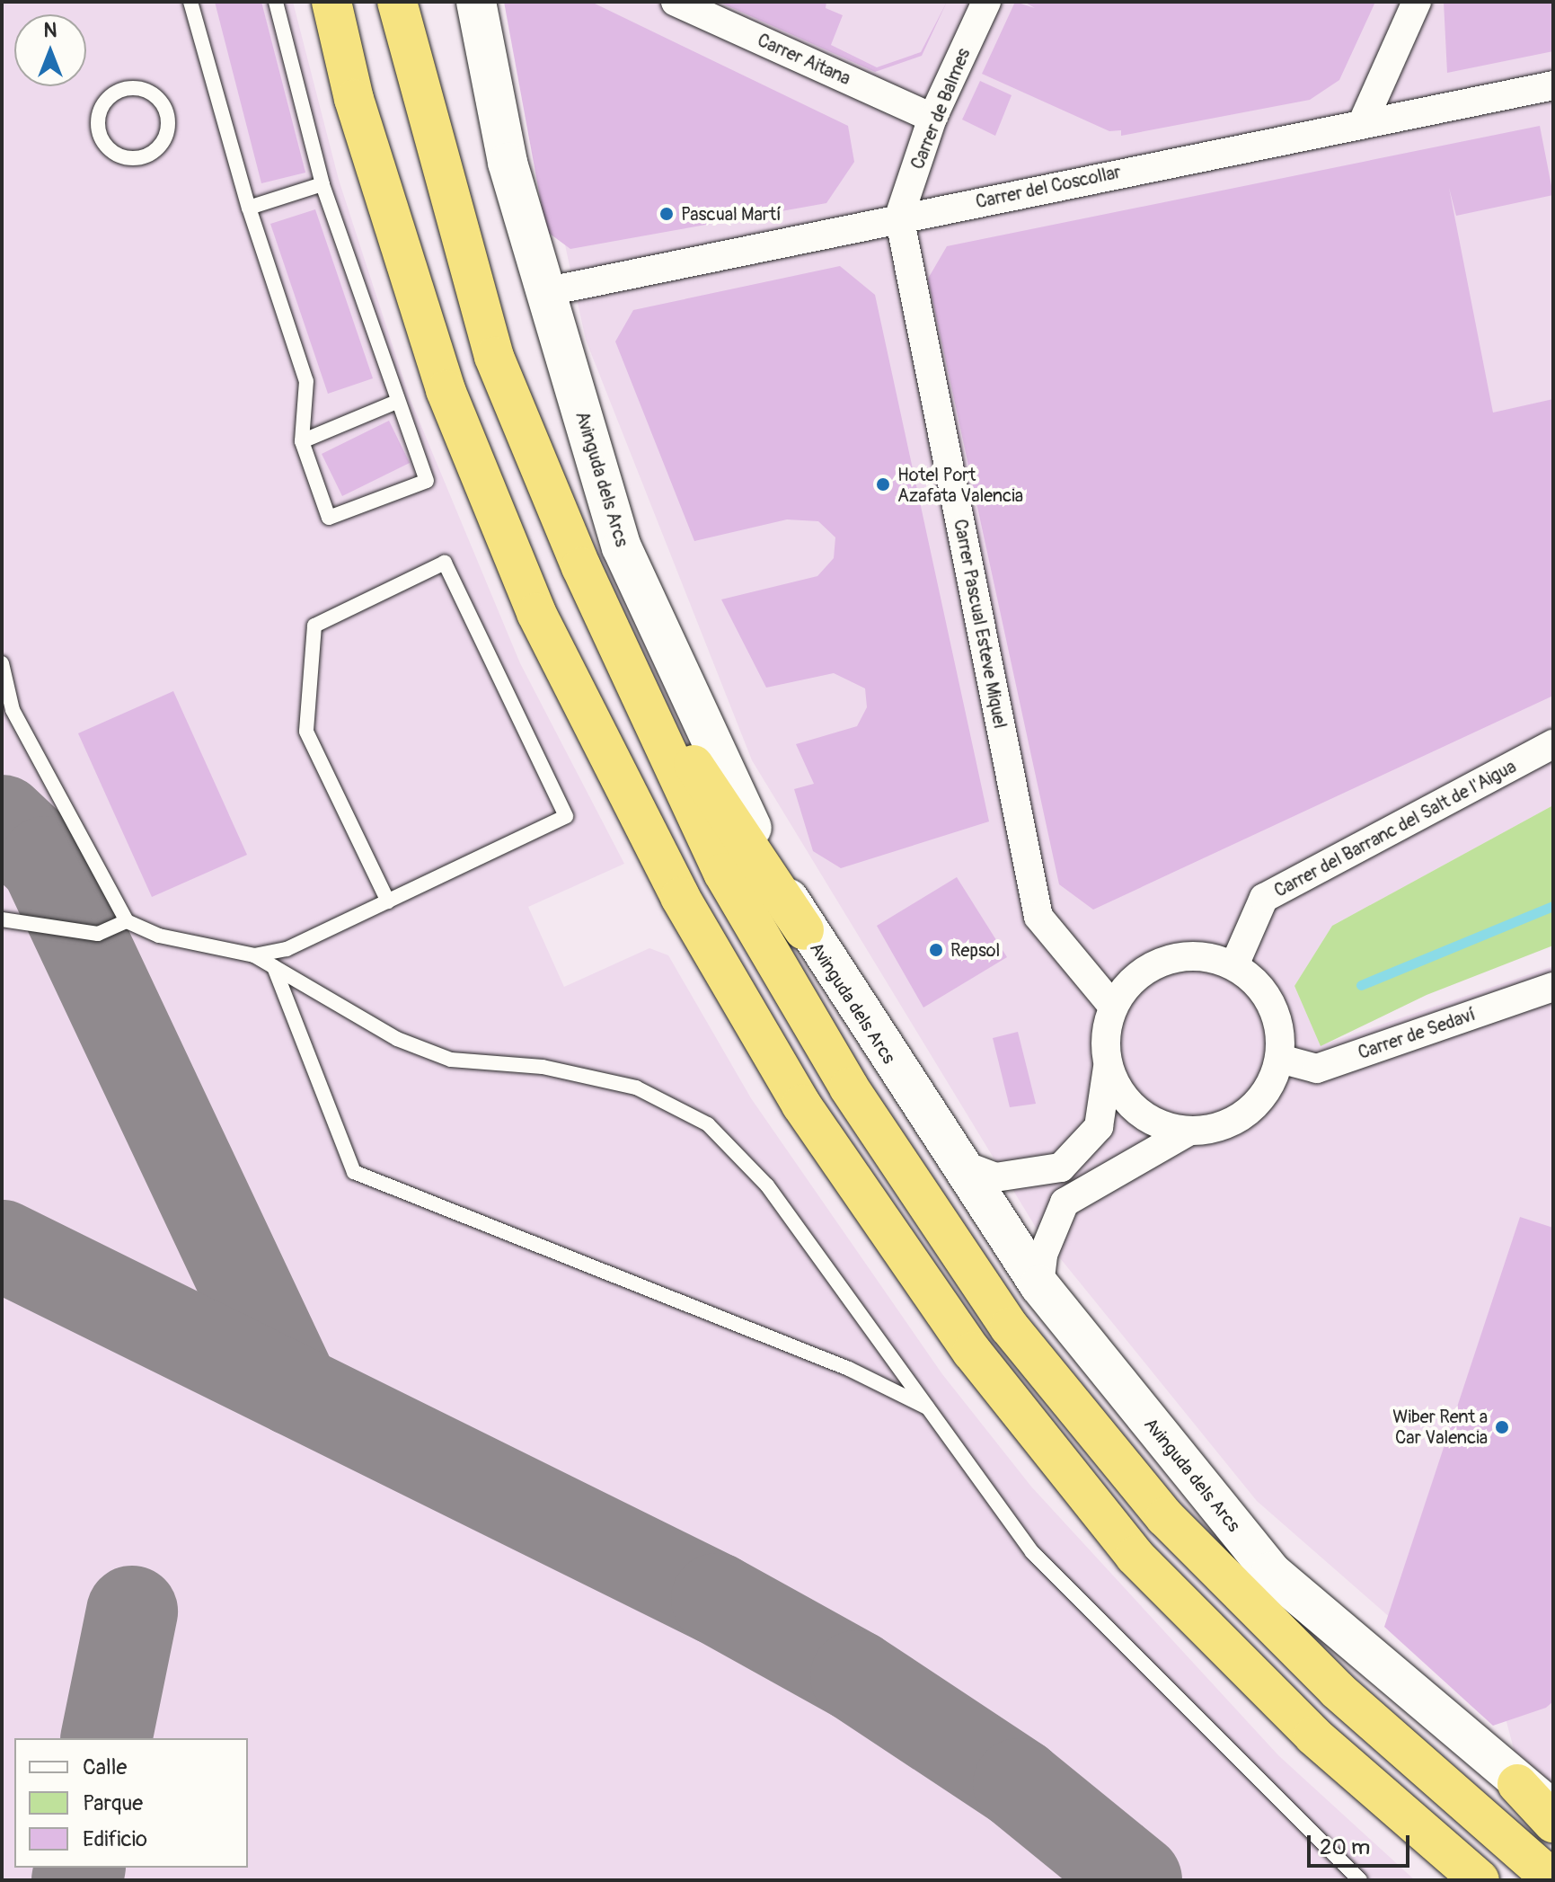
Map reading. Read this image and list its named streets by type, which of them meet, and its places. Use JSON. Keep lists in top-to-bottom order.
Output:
{
  "streets": {
    "street": [
      "Carrer Aitana",
      "Carrer de Balmes",
      "Carrer del Coscollar",
      "Avinguda dels Arcs",
      "Carrer Pascual Esteve Miquel",
      "Carrer del Barranc del Salt de l'Aigua",
      "Carrer de Sedaví"
    ]
  },
  "crossings": [
    ["Carrer Aitana", "Carrer de Balmes"],
    ["Carrer de Balmes", "Carrer del Coscollar"],
    ["Carrer de Balmes", "Carrer Pascual Esteve Miquel"],
    ["Carrer del Coscollar", "Avinguda dels Arcs"],
    ["Carrer del Coscollar", "Carrer Pascual Esteve Miquel"],
    ["Carrer Pascual Esteve Miquel", "Carrer del Barranc del Salt de l'Aigua"],
    ["Carrer Pascual Esteve Miquel", "Carrer de Sedaví"],
    ["Carrer del Barranc del Salt de l'Aigua", "Carrer de Sedaví"]
  ],
  "places": [
    "Pascual Martí",
    "Hotel Port Azafata Valencia",
    "Repsol",
    "Wiber Rent a Car Valencia"
  ],
  "legend": ["Calle", "Parque", "Edificio"],
  "scale_bar": "20 m",
  "north": "top"
}
